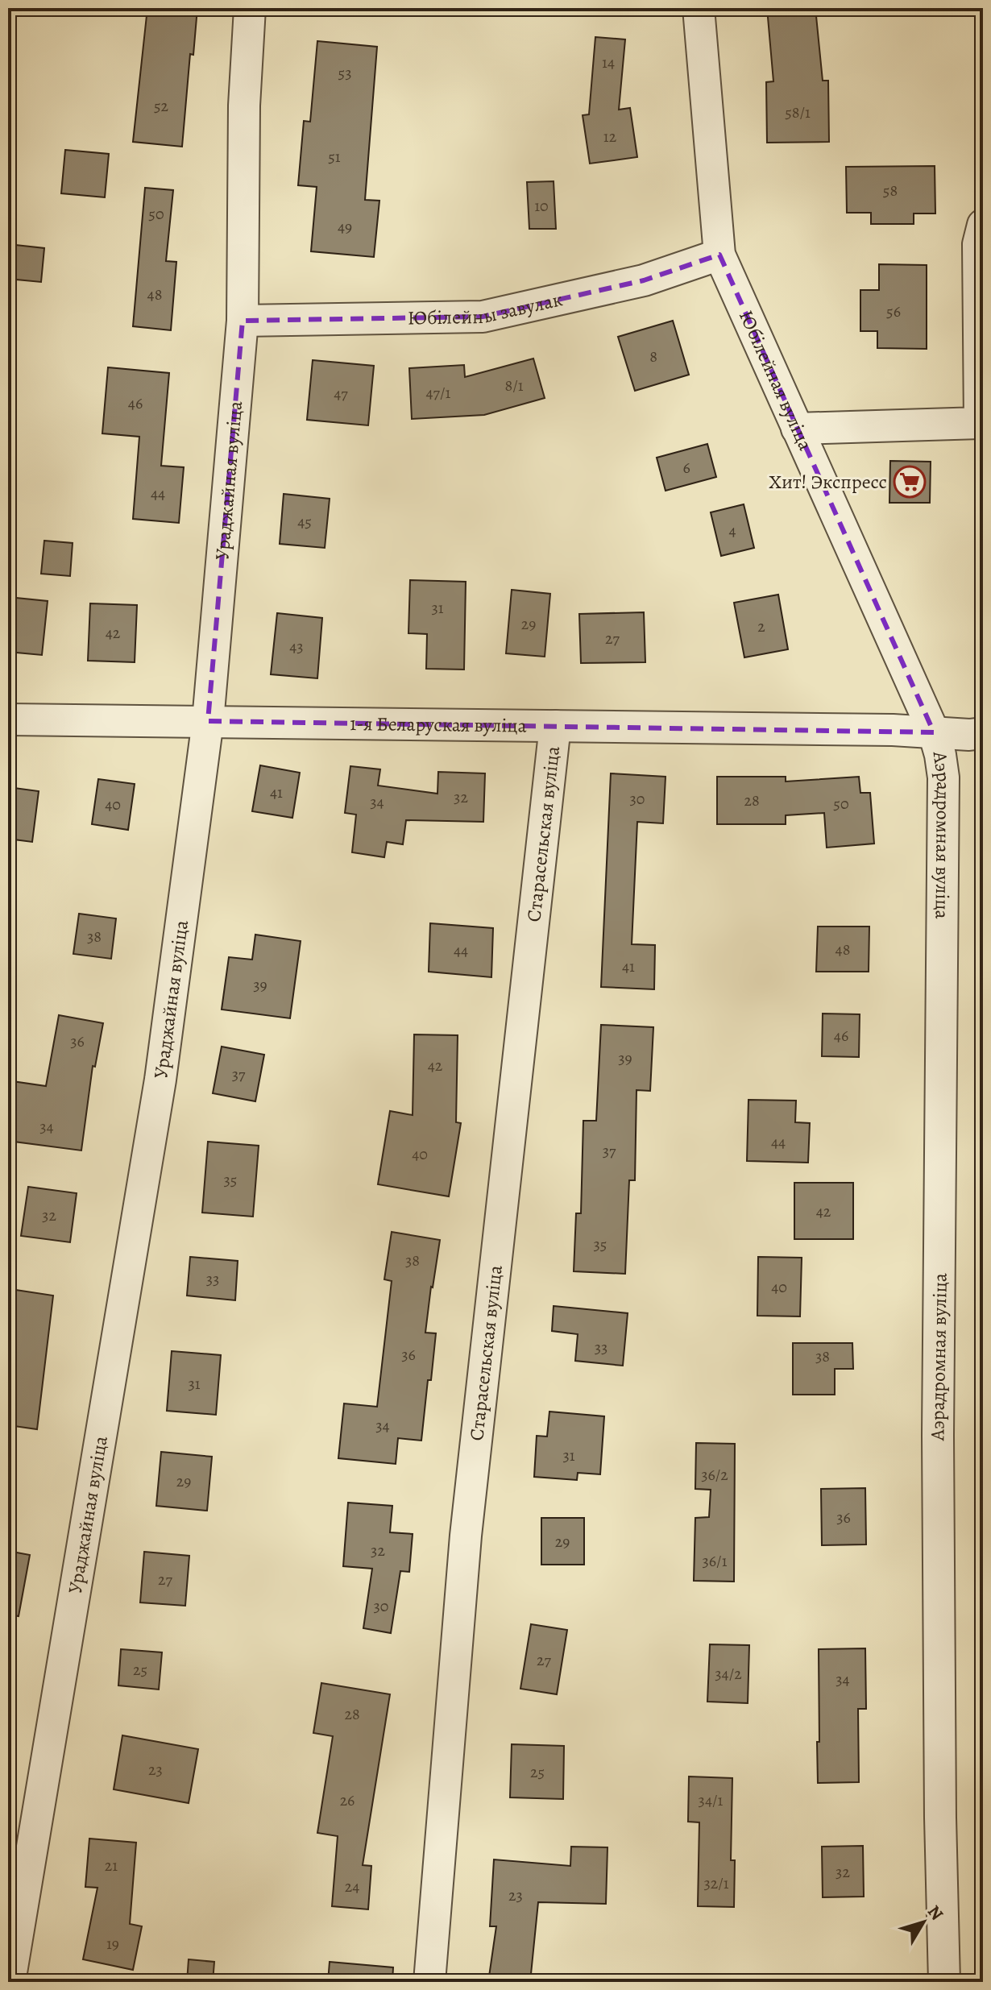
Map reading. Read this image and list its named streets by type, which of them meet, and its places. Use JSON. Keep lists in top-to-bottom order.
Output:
{
  "streets": {
    "street": [
      "Юбілейны завулак",
      "Юбілейная вуліца",
      "Ураджайная вуліца",
      "1-я Беларуская вуліца",
      "Старасельская вуліца",
      "Аэрадромная вуліца"
    ]
  },
  "crossings": [
    ["Юбілейны завулак", "Юбілейная вуліца"],
    ["Юбілейны завулак", "Ураджайная вуліца"],
    ["Юбілейная вуліца", "1-я Беларуская вуліца"],
    ["Юбілейная вуліца", "Аэрадромная вуліца"],
    ["Ураджайная вуліца", "1-я Беларуская вуліца"],
    ["1-я Беларуская вуліца", "Старасельская вуліца"],
    ["1-я Беларуская вуліца", "Аэрадромная вуліца"]
  ],
  "places": {
    "supermarket": ["Хит! Экспресс"]
  },
  "house_numbers": [
    "14",
    "53",
    "52",
    "58/1",
    "12",
    "51",
    "58",
    "10",
    "50",
    "49",
    "48",
    "56",
    "8",
    "8/1",
    "47/1",
    "47",
    "46",
    "6",
    "44",
    "45",
    "4",
    "31",
    "29",
    "2",
    "42",
    "27",
    "43",
    "41",
    "32",
    "30",
    "28",
    "34",
    "50",
    "40",
    "38",
    "48",
    "44",
    "41",
    "39",
    "46",
    "36",
    "39",
    "42",
    "37",
    "34",
    "44",
    "37",
    "40",
    "35",
    "42",
    "32",
    "35",
    "38",
    "33",
    "40",
    "33",
    "36",
    "38",
    "31",
    "34",
    "31",
    "36/2",
    "29",
    "36",
    "29",
    "32",
    "36/1",
    "27",
    "30",
    "27",
    "25",
    "34/2",
    "34",
    "28",
    "23",
    "25",
    "26",
    "34/1",
    "21",
    "32",
    "32/1",
    "24",
    "23",
    "19"
  ],
  "north": "top right"
}
